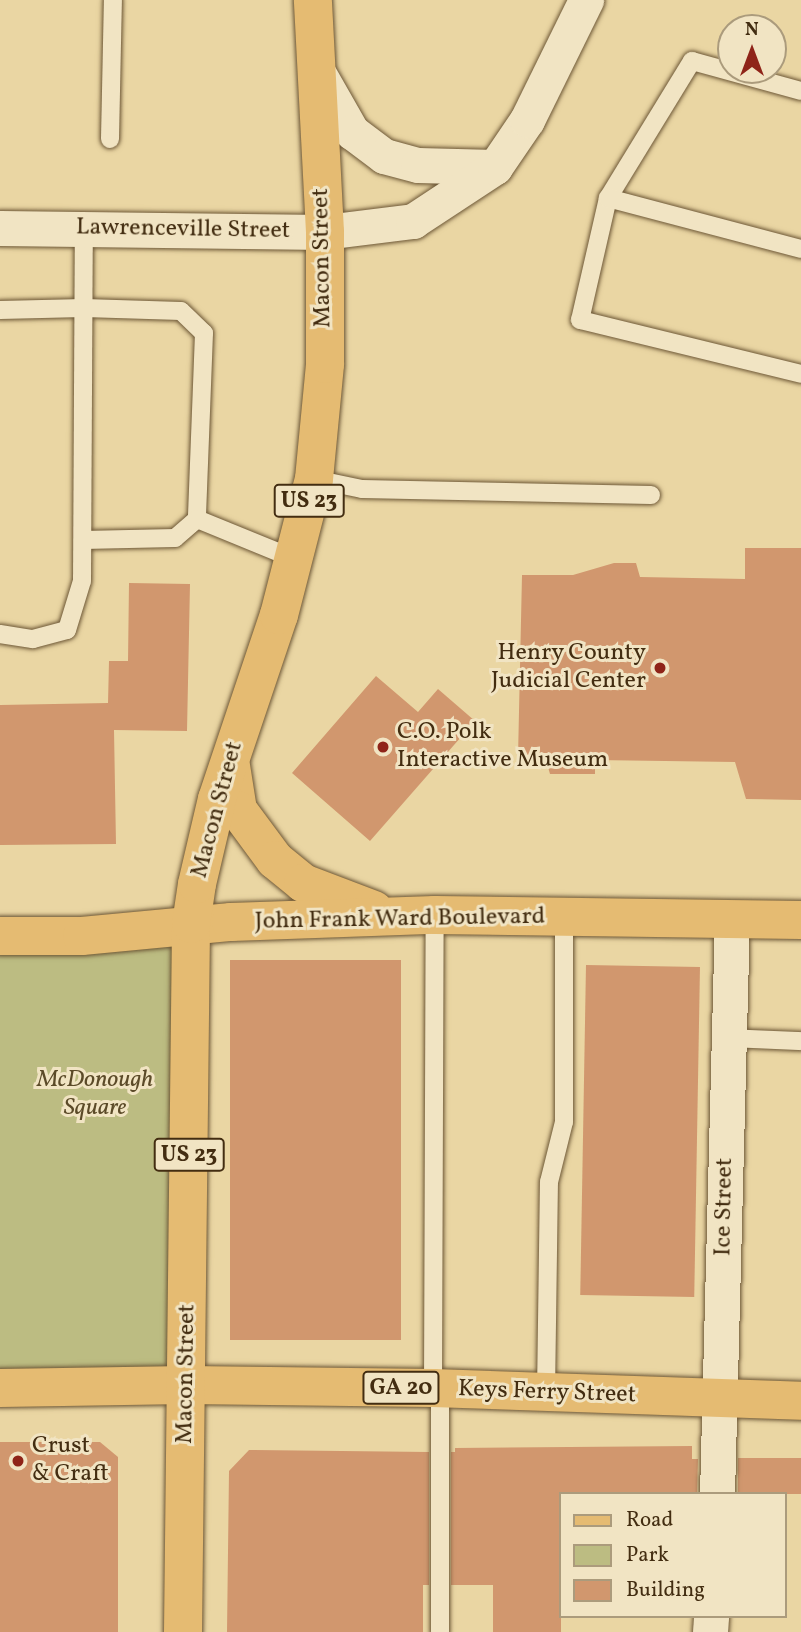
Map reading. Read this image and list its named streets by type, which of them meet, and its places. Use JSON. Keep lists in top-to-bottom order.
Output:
{
  "streets": {
    "main road": [
      "Macon Street",
      "US 23",
      "John Frank Ward Boulevard",
      "GA 20",
      "Keys Ferry Street"
    ],
    "street": ["Lawrenceville Street", "Ice Street"]
  },
  "crossings": [
    ["Lawrenceville Street", "Macon Street"],
    ["Macon Street", "John Frank Ward Boulevard"],
    ["Macon Street", "Keys Ferry Street"],
    ["John Frank Ward Boulevard", "Ice Street"],
    ["Ice Street", "Keys Ferry Street"]
  ],
  "parks": ["McDonough Square"],
  "places": ["Henry County Judicial Center", "C.O. Polk Interactive Museum", "Crust & Craft"],
  "legend": ["Road", "Park", "Building"],
  "north": "top"
}
